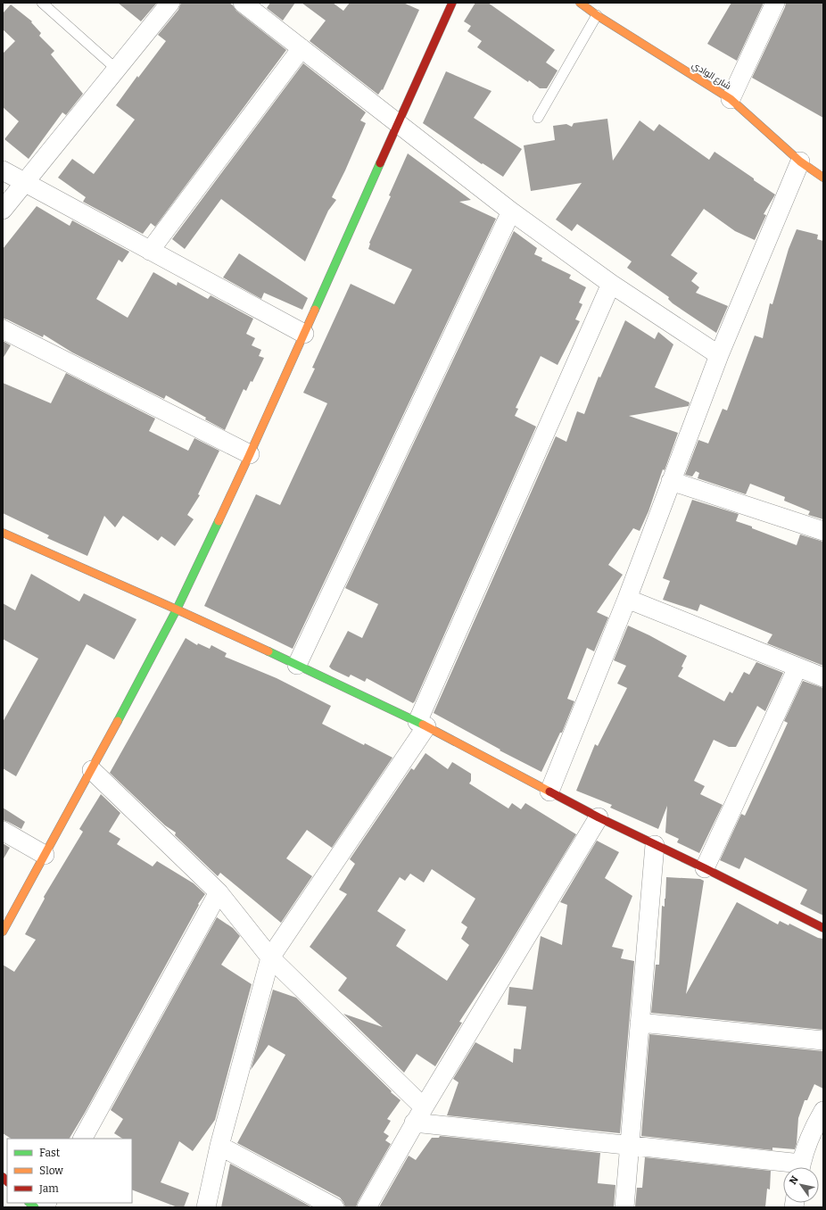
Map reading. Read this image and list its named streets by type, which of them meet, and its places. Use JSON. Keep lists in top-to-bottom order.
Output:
{
  "streets": {
    "main road": ["شارع الوادي"]
  },
  "legend": ["Fast", "Slow", "Jam"],
  "north": "top left"
}
